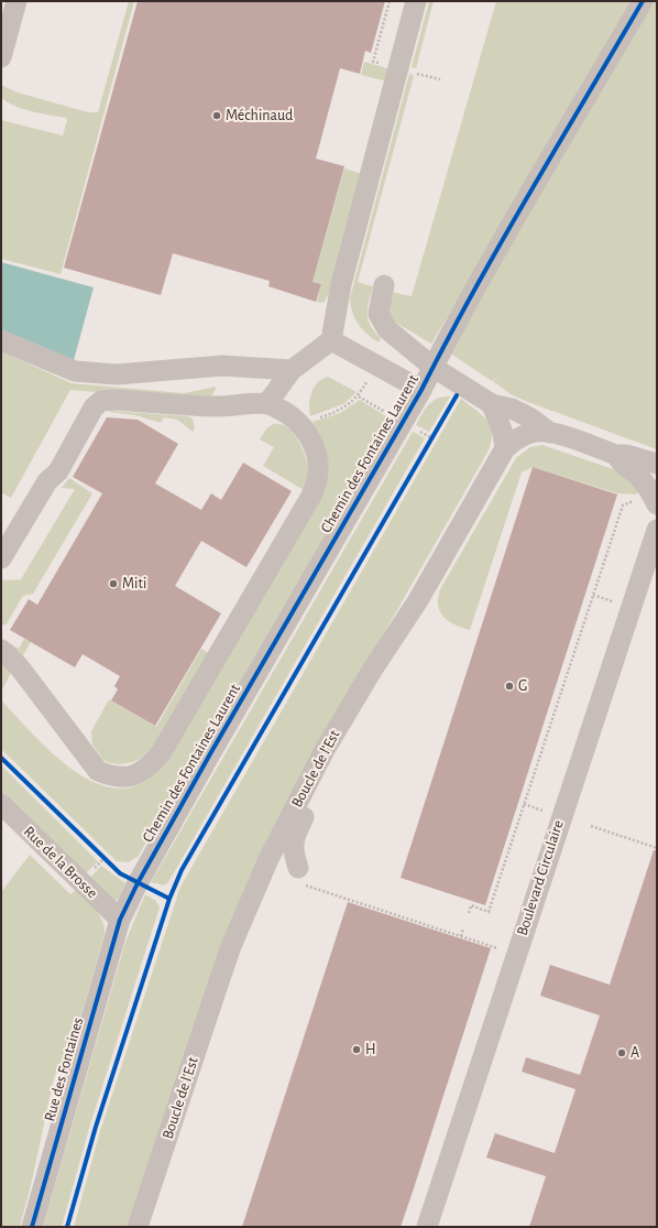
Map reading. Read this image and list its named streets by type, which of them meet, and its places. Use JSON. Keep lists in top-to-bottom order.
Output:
{
  "streets": {
    "street": [
      "Chemin des Fontaines Laurent",
      "Boucle de l'Est",
      "Rue de la Brosse",
      "Boulevard Circulaire",
      "Rue des Fontaines"
    ]
  },
  "crossings": [
    ["Chemin des Fontaines Laurent", "Rue de la Brosse"],
    ["Chemin des Fontaines Laurent", "Rue des Fontaines"],
    ["Rue de la Brosse", "Rue des Fontaines"]
  ],
  "places": [
    "Méchinaud",
    "Miti",
    "G",
    "H",
    "A"
  ]
}
